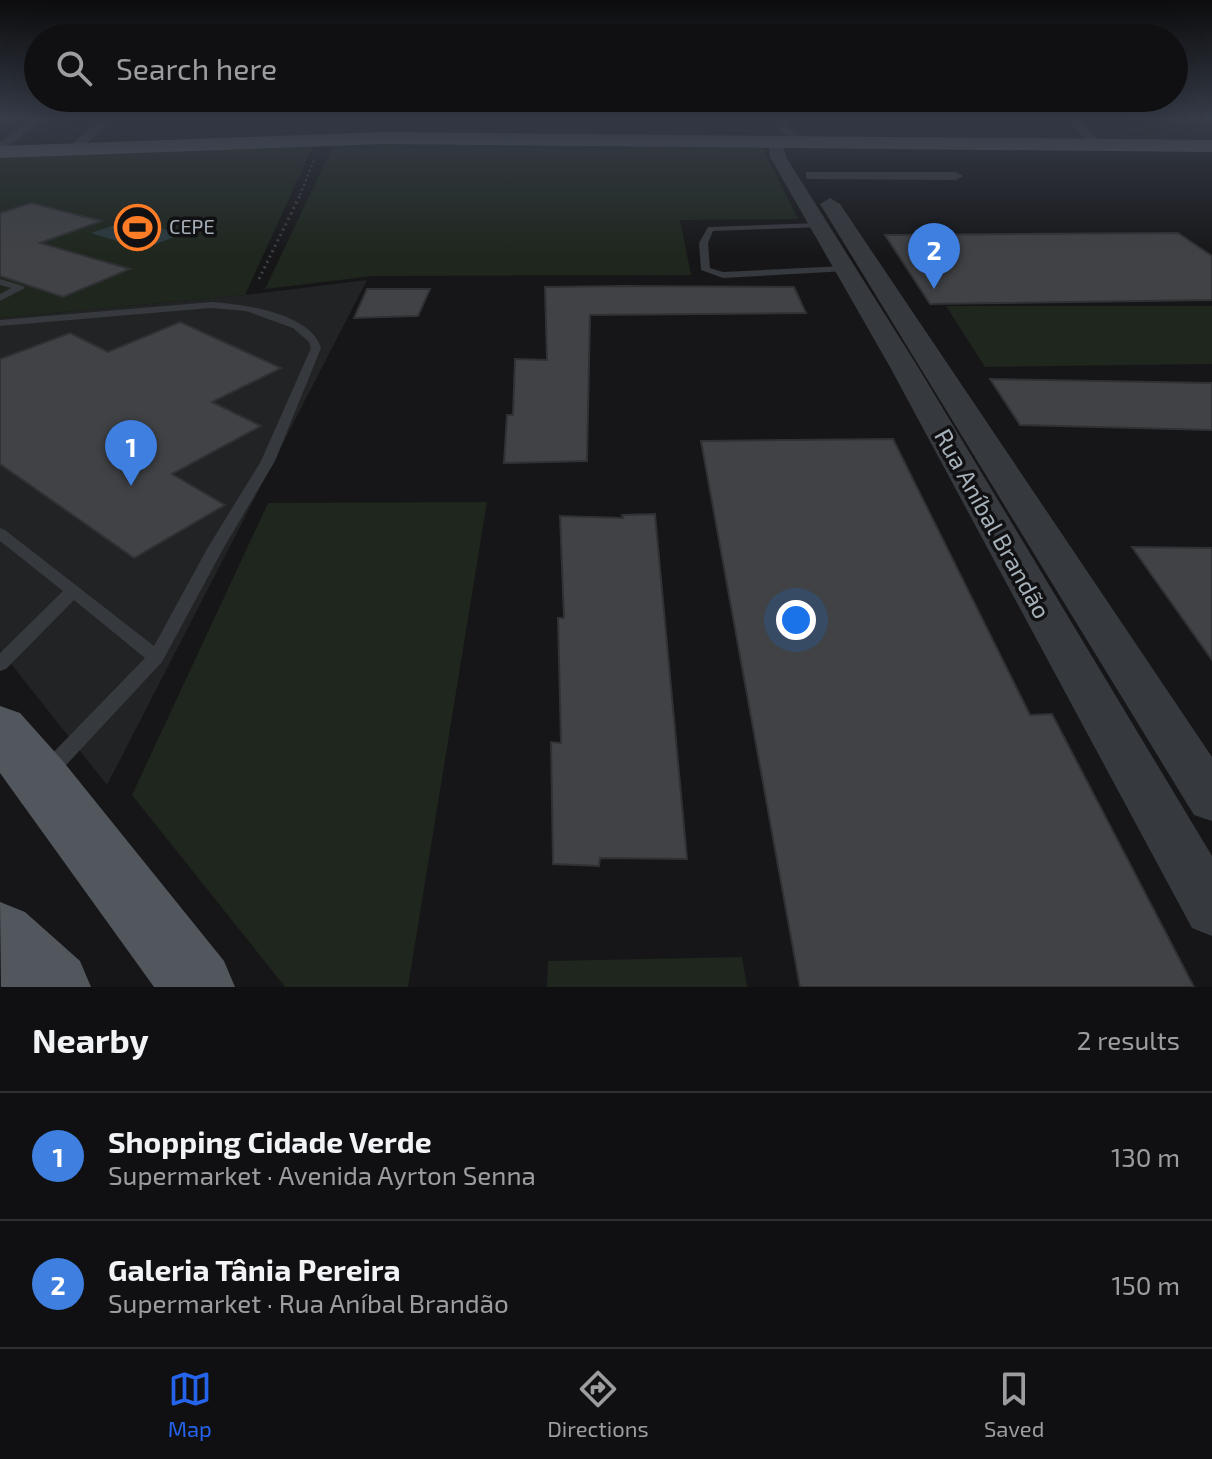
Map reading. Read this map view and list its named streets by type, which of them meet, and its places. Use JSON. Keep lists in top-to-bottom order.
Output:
{
  "streets": {
    "street": ["Rua Aníbal Brandão"]
  },
  "places": {
    "sports": ["CEPE"]
  },
  "page": {
    "search": "Search here",
    "pins": ["2", "1"],
    "heading": ["Nearby", "2 results"],
    "list": [
      {
        "mark": "1",
        "name": "Shopping Cidade Verde",
        "note": "Supermarket · Avenida Ayrton Senna",
        "value": "130 m"
      },
      {
        "mark": "2",
        "name": "Galeria Tânia Pereira",
        "note": "Supermarket · Rua Aníbal Brandão",
        "value": "150 m"
      }
    ],
    "nav": ["Map", "Directions", "Saved"]
  }
}
